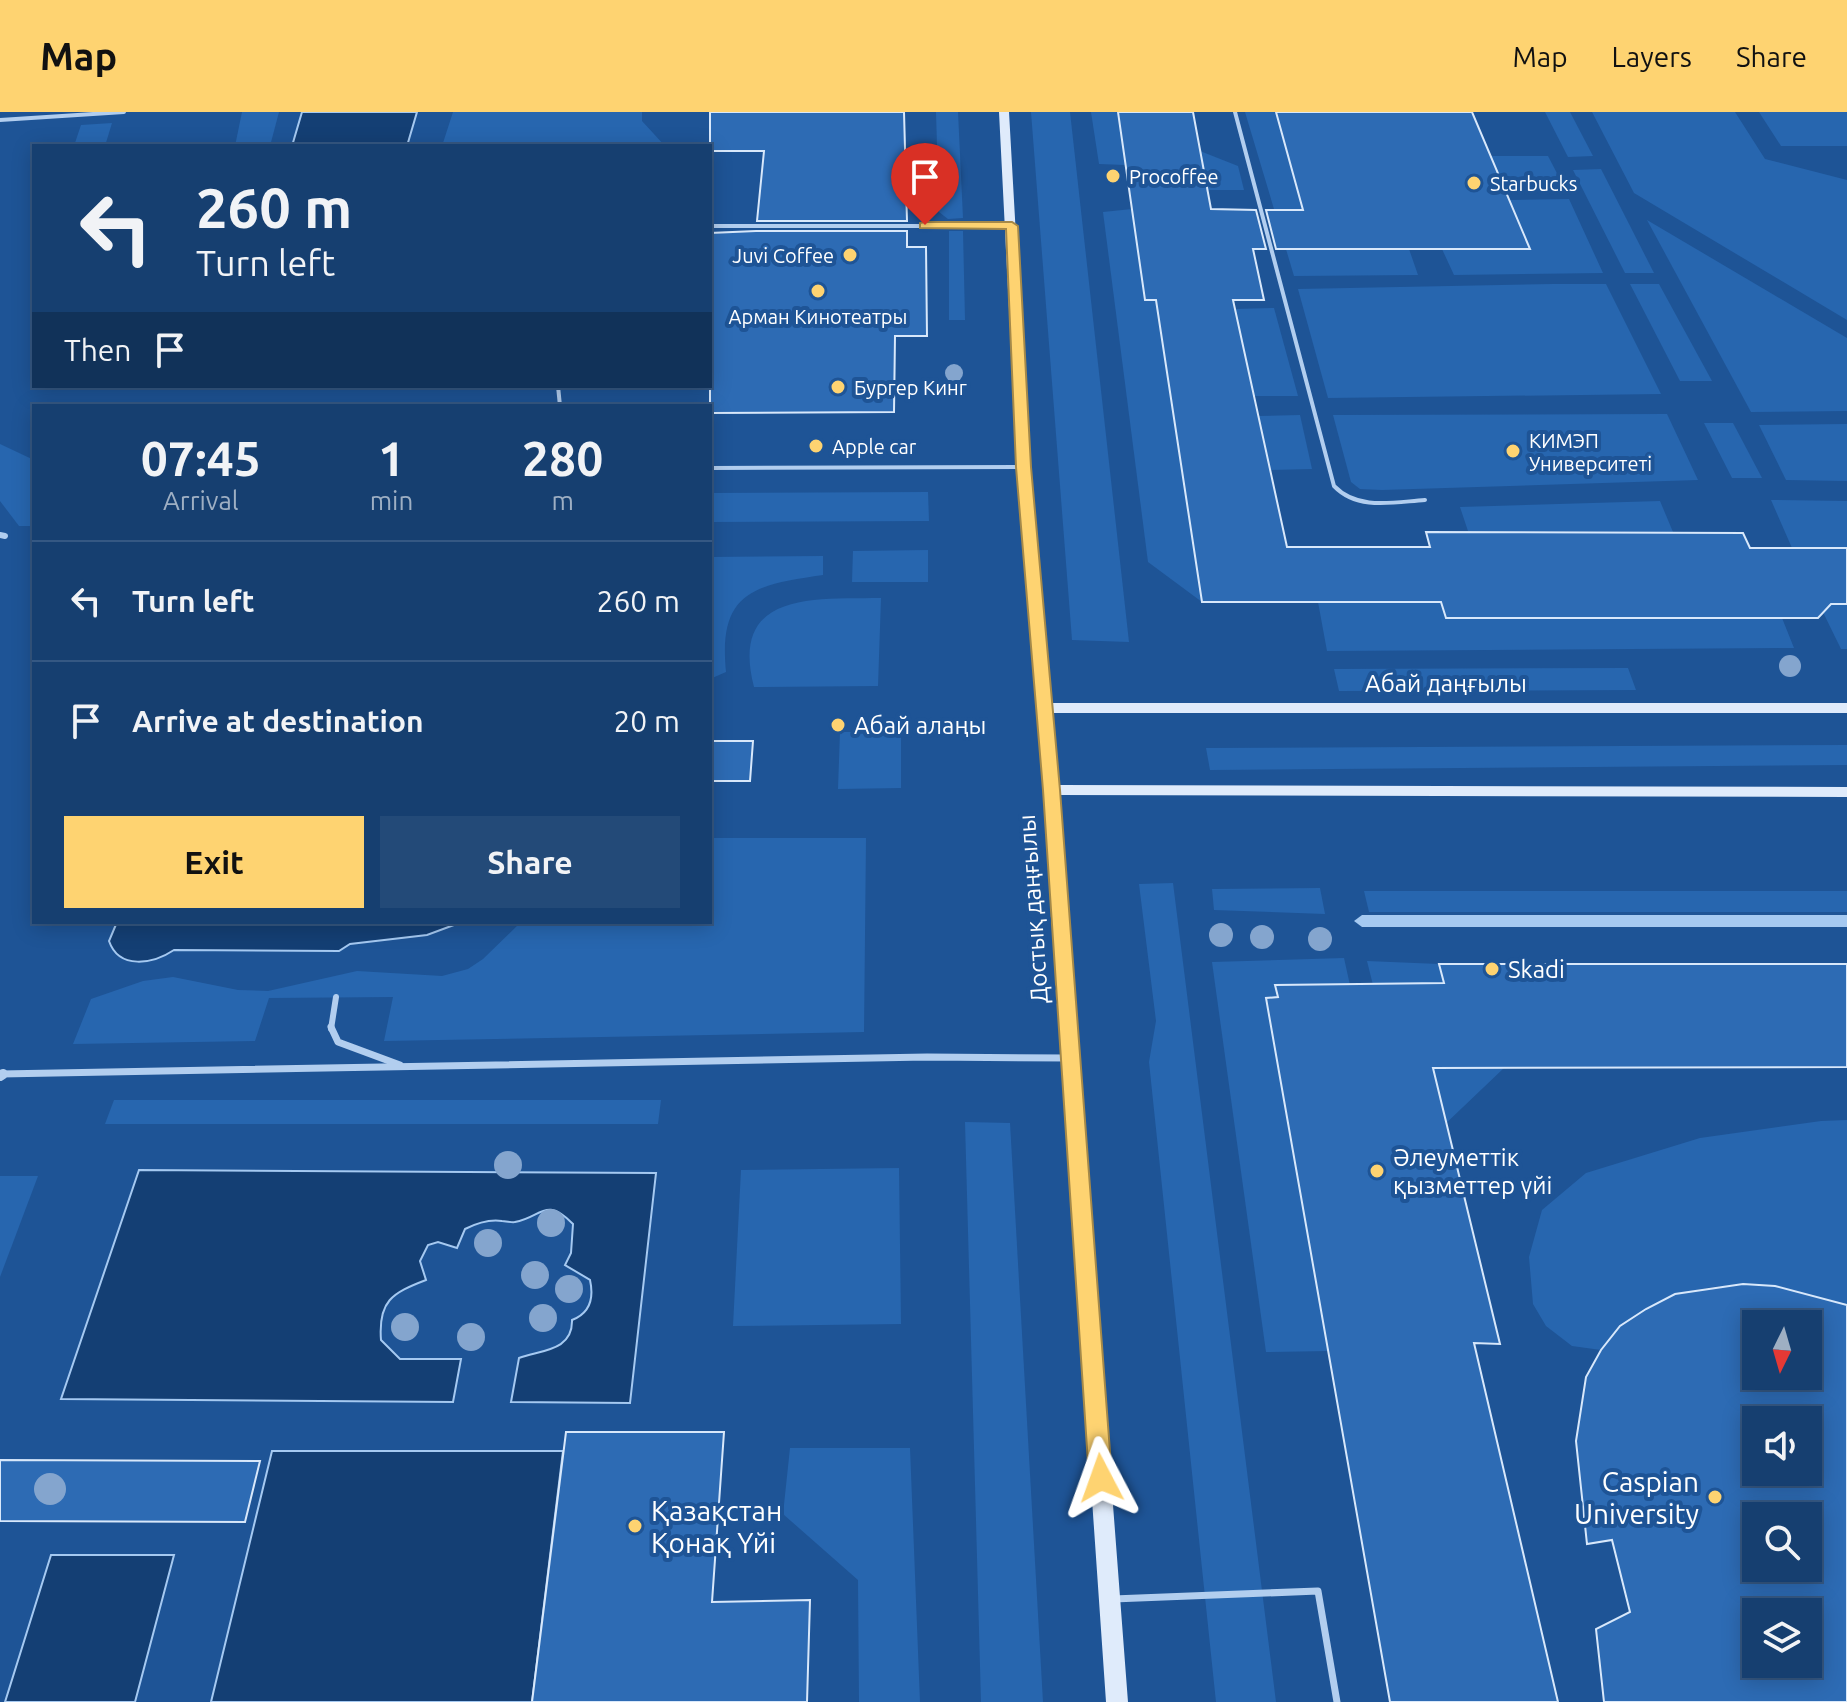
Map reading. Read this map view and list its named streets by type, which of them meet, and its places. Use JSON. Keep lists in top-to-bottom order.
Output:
{
  "streets": {
    "main road": ["Абай даңғылы", "Достық даңғылы"]
  },
  "crossings": [
    ["Абай даңғылы", "Достық даңғылы"]
  ],
  "places": [
    "Procoffee",
    "Starbucks",
    "Juvi Coffee",
    "Арман Кинотеатры",
    "Бургер Кинг",
    "Apple car",
    "КИМЭП Университеті",
    "Абай алаңы",
    "Skadi",
    "Әлеуметтік қызметтер үйі",
    "Caspian University",
    "Қазақстан Қонақ Үйі"
  ],
  "north": "bottom",
  "page": {
    "header": "Map",
    "nav": ["Map", "Layers", "Share"],
    "turn": ["260 m", "Turn left"],
    "then": "Then",
    "eta": [
      "07:45",
      "Arrival",
      "1",
      "min",
      "280",
      "m"
    ],
    "list": [
      {
        "name": "Turn left",
        "value": "260 m"
      },
      {
        "name": "Arrive at destination",
        "value": "20 m"
      }
    ],
    "buttons": ["Exit", "Share"]
  }
}
